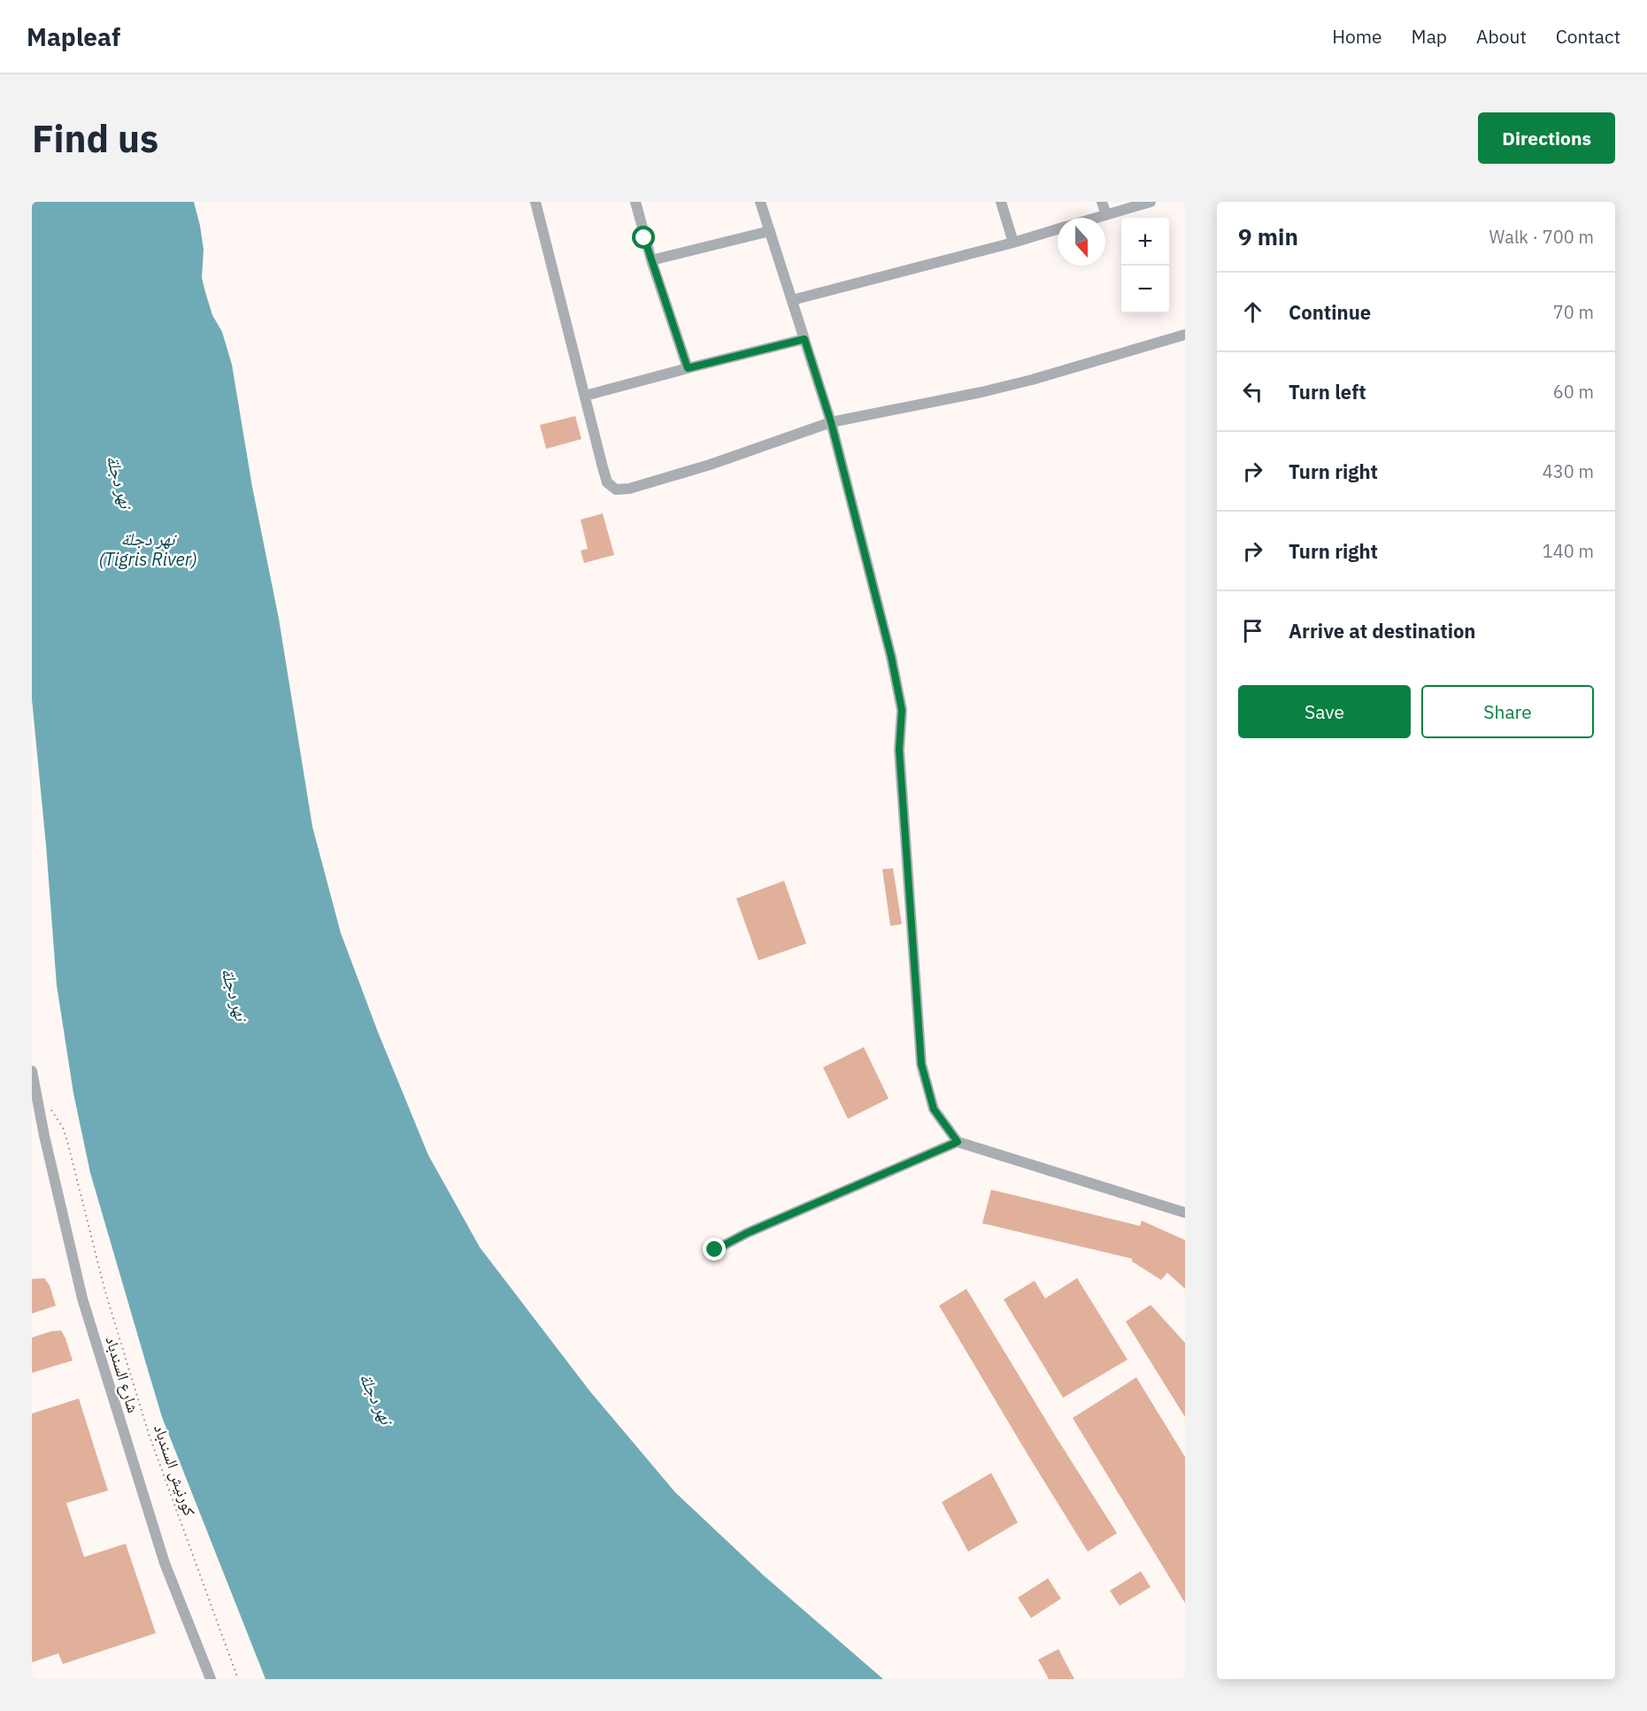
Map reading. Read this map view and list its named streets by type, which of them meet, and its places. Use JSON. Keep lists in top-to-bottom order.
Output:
{
  "streets": {
    "street": ["شارع السندباد"],
    "path": ["كورنيش السندباد"]
  },
  "water": ["نهر دجلة", "نهر دجلة (Tigris River)"],
  "north": "bottom",
  "page": {
    "header": "Mapleaf",
    "nav": [
      "Home",
      "Map",
      "About",
      "Contact"
    ],
    "buttons": [
      "Directions",
      ["Save", "Share"]
    ],
    "title": "Find us",
    "heading": ["9 min", "Walk · 700 m"],
    "map_buttons": ["+", "−"],
    "list": [
      ["Continue", "70 m"],
      ["Turn left", "60 m"],
      ["Turn right", "430 m"],
      ["Turn right", "140 m"],
      "Arrive at destination"
    ]
  }
}
